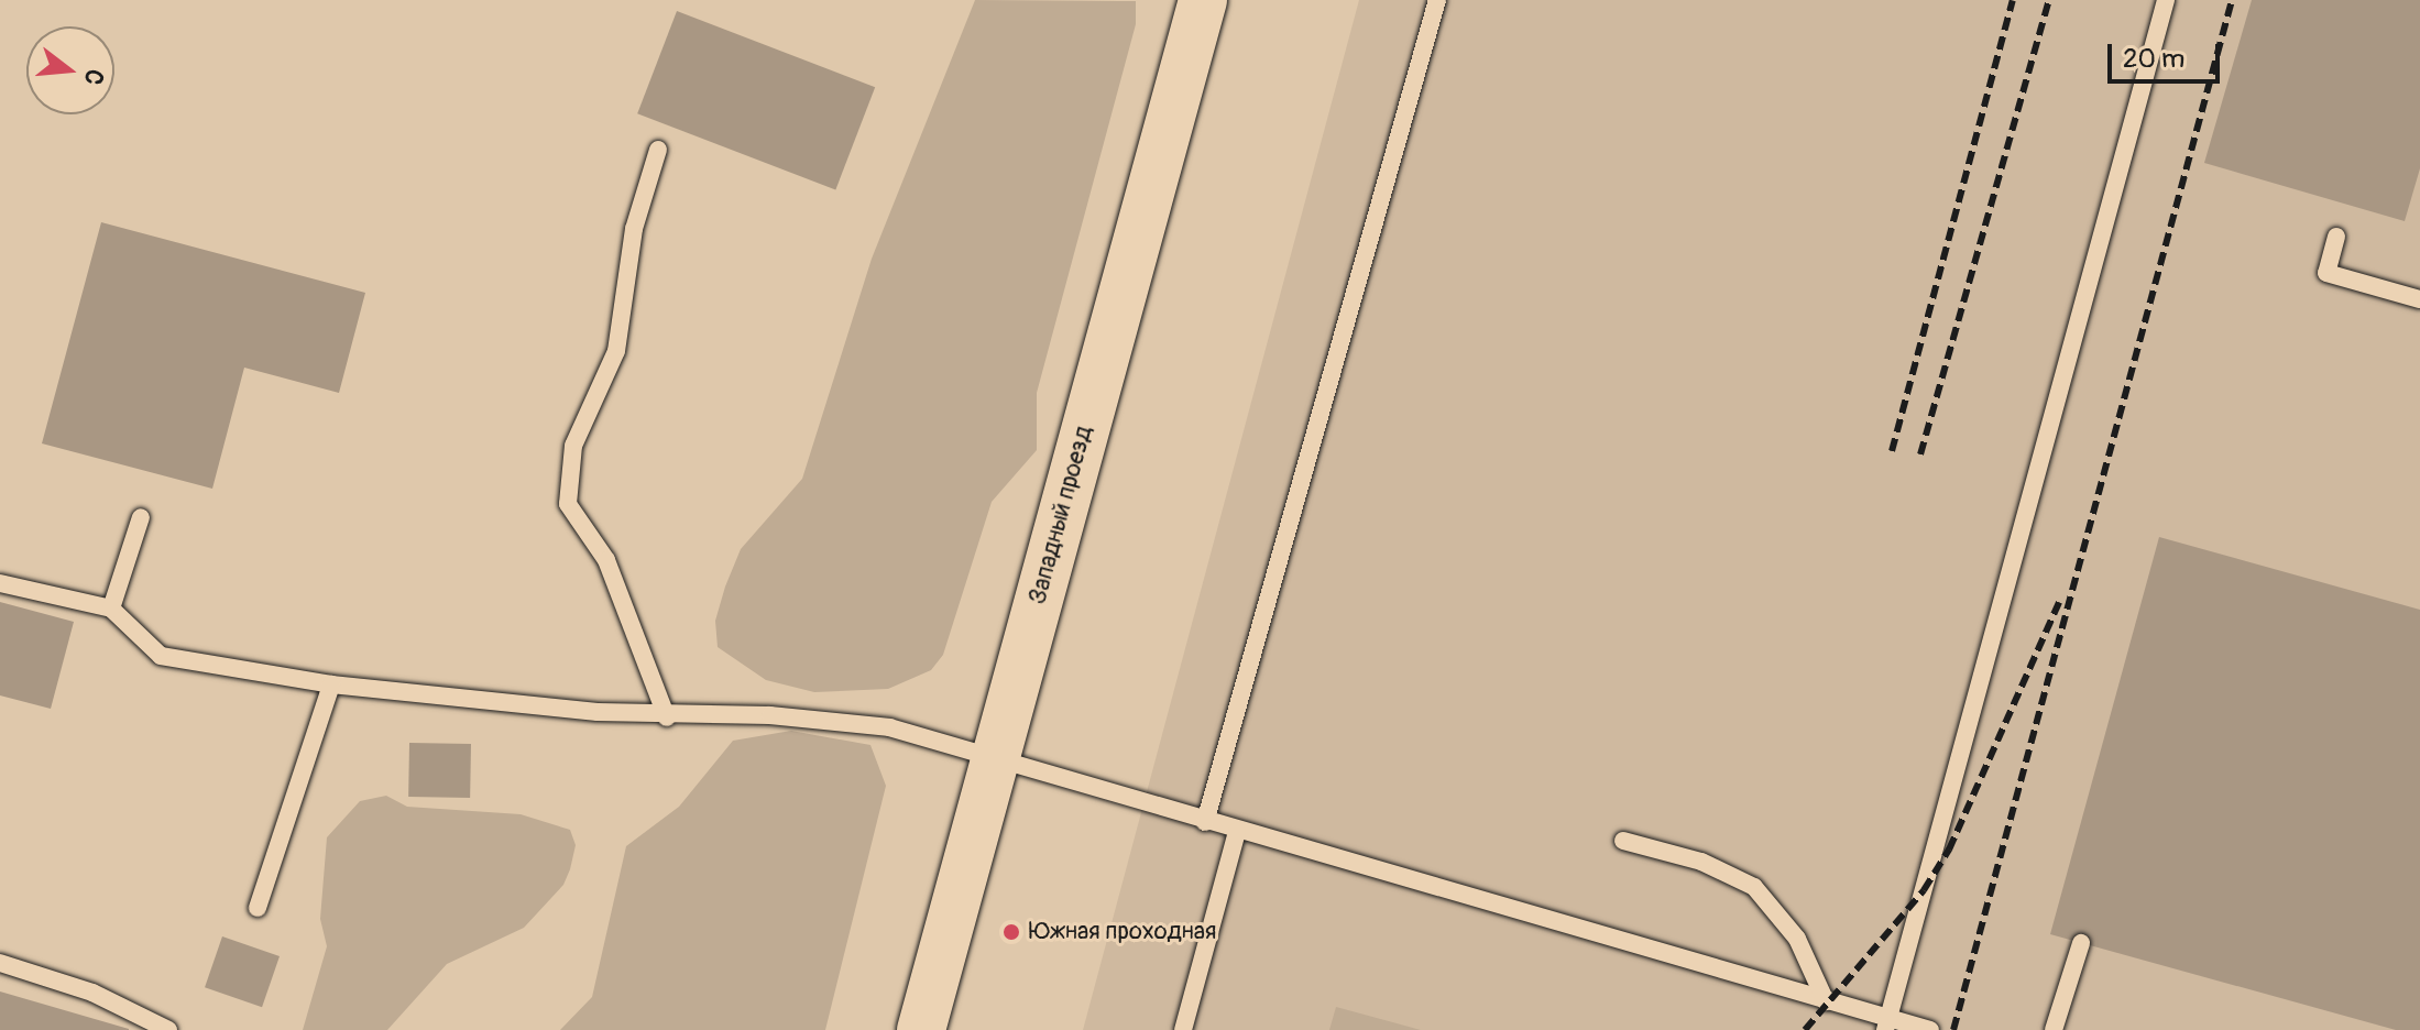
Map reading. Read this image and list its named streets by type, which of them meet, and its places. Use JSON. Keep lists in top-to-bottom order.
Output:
{
  "streets": {
    "main road": ["Западный проезд"]
  },
  "places": ["Южная проходная"],
  "scale_bar": "20 m",
  "north": "right"
}
